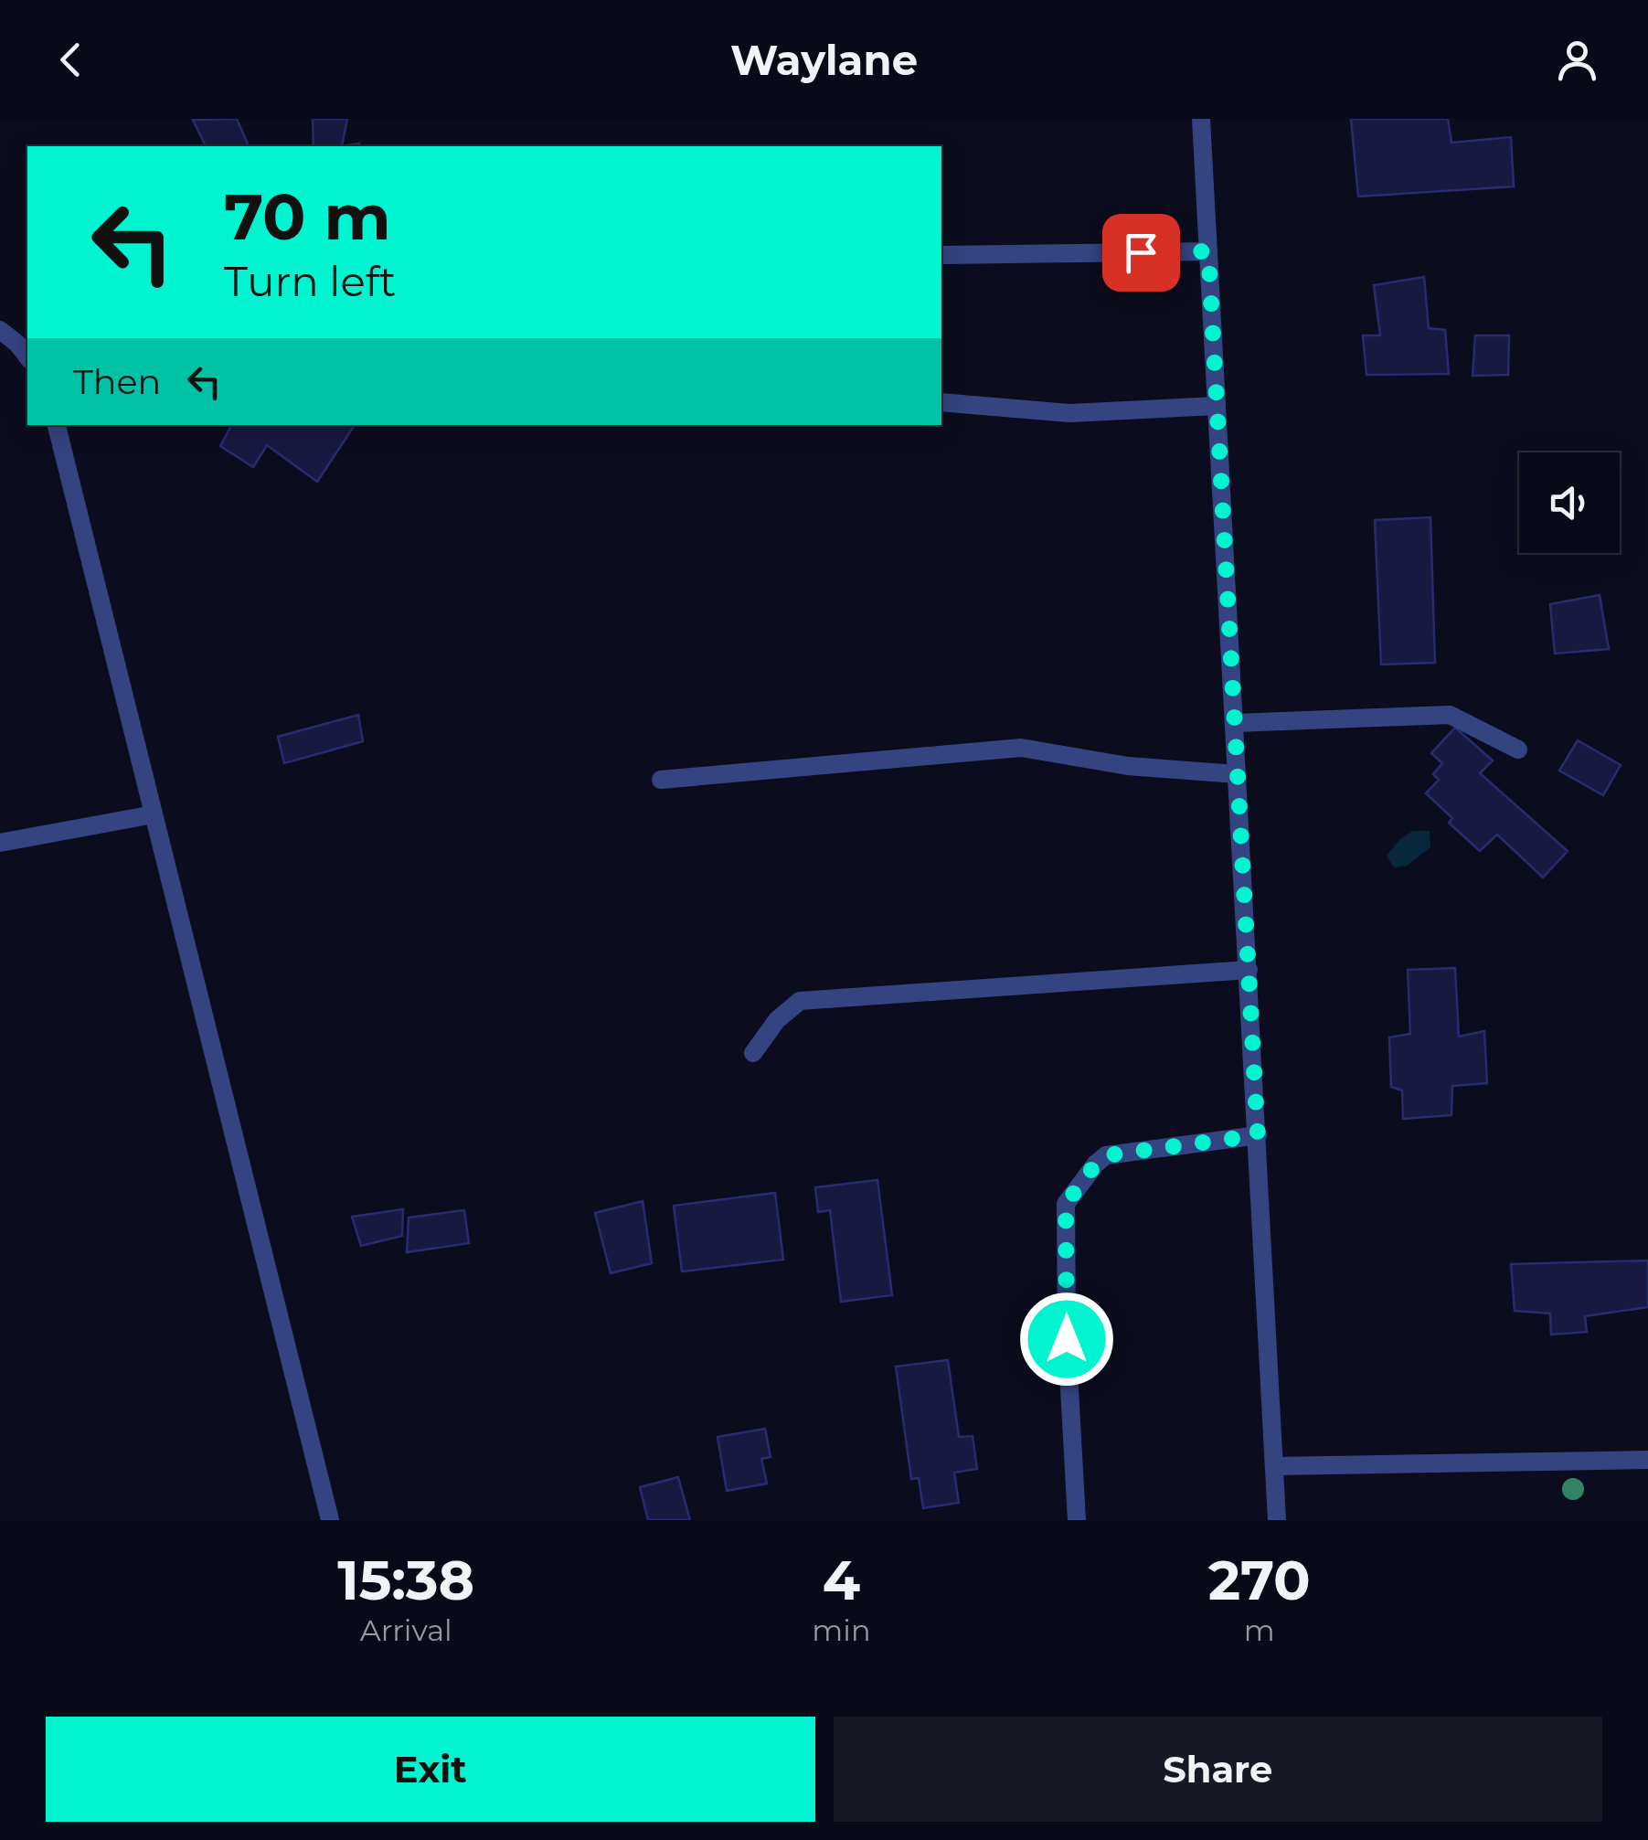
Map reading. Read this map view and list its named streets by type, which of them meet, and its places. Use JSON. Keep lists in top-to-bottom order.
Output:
{
  "page": {
    "header": "Waylane",
    "turn": ["70 m", "Turn left"],
    "then": "Then",
    "eta": [
      "15:38",
      "Arrival",
      "4",
      "min",
      "270",
      "m"
    ],
    "buttons": ["Exit", "Share"]
  }
}
